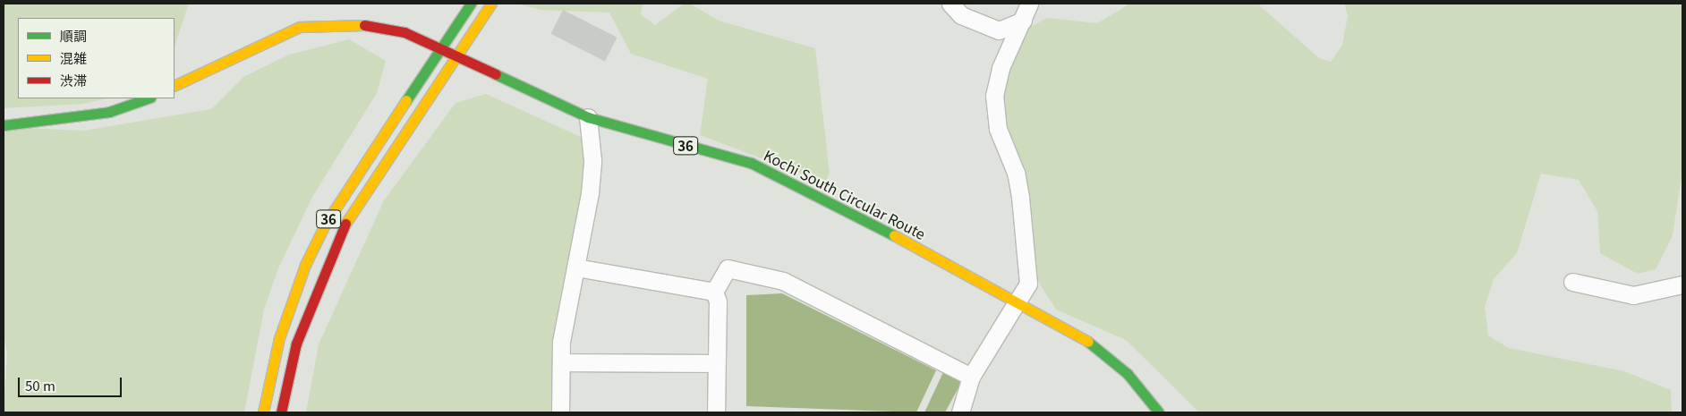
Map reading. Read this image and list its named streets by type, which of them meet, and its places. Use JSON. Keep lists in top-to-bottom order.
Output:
{
  "streets": {
    "main road": ["36", "Kochi South Circular Route"]
  },
  "crossings": [
    ["36", "Kochi South Circular Route"]
  ],
  "legend": ["順調", "混雑", "渋滞"],
  "scale_bar": "50 m"
}
